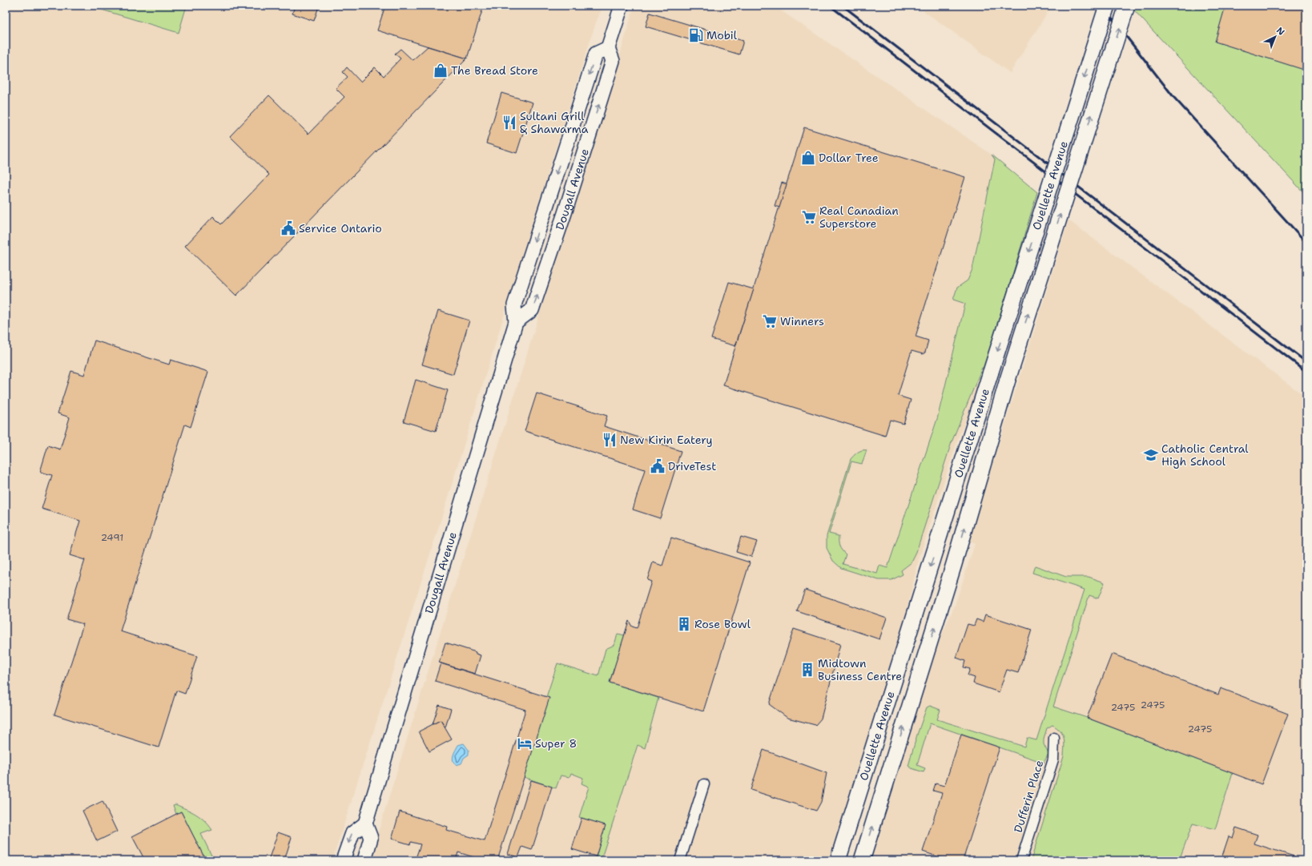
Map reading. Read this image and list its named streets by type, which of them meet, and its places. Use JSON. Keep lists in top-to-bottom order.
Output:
{
  "streets": {
    "main road": ["Ouellette Avenue"],
    "street": ["Dougall Avenue", "Dufferin Place"]
  },
  "places": {
    "fuel station": ["Mobil"],
    "shop": ["The Bread Store", "Dollar Tree"],
    "restaurant": ["Sultani Grill & Shawarma", "New Kirin Eatery"],
    "supermarket": ["Real Canadian Superstore", "Winners"],
    "public building": ["Service Ontario", "DriveTest"],
    "school or university": ["Catholic Central High School"],
    "building": ["Rose Bowl", "Midtown Business Centre"],
    "hotel": ["Super 8"]
  },
  "house_numbers": [
    "2491",
    "2475",
    "2475",
    "2475"
  ],
  "north": "top right"
}
